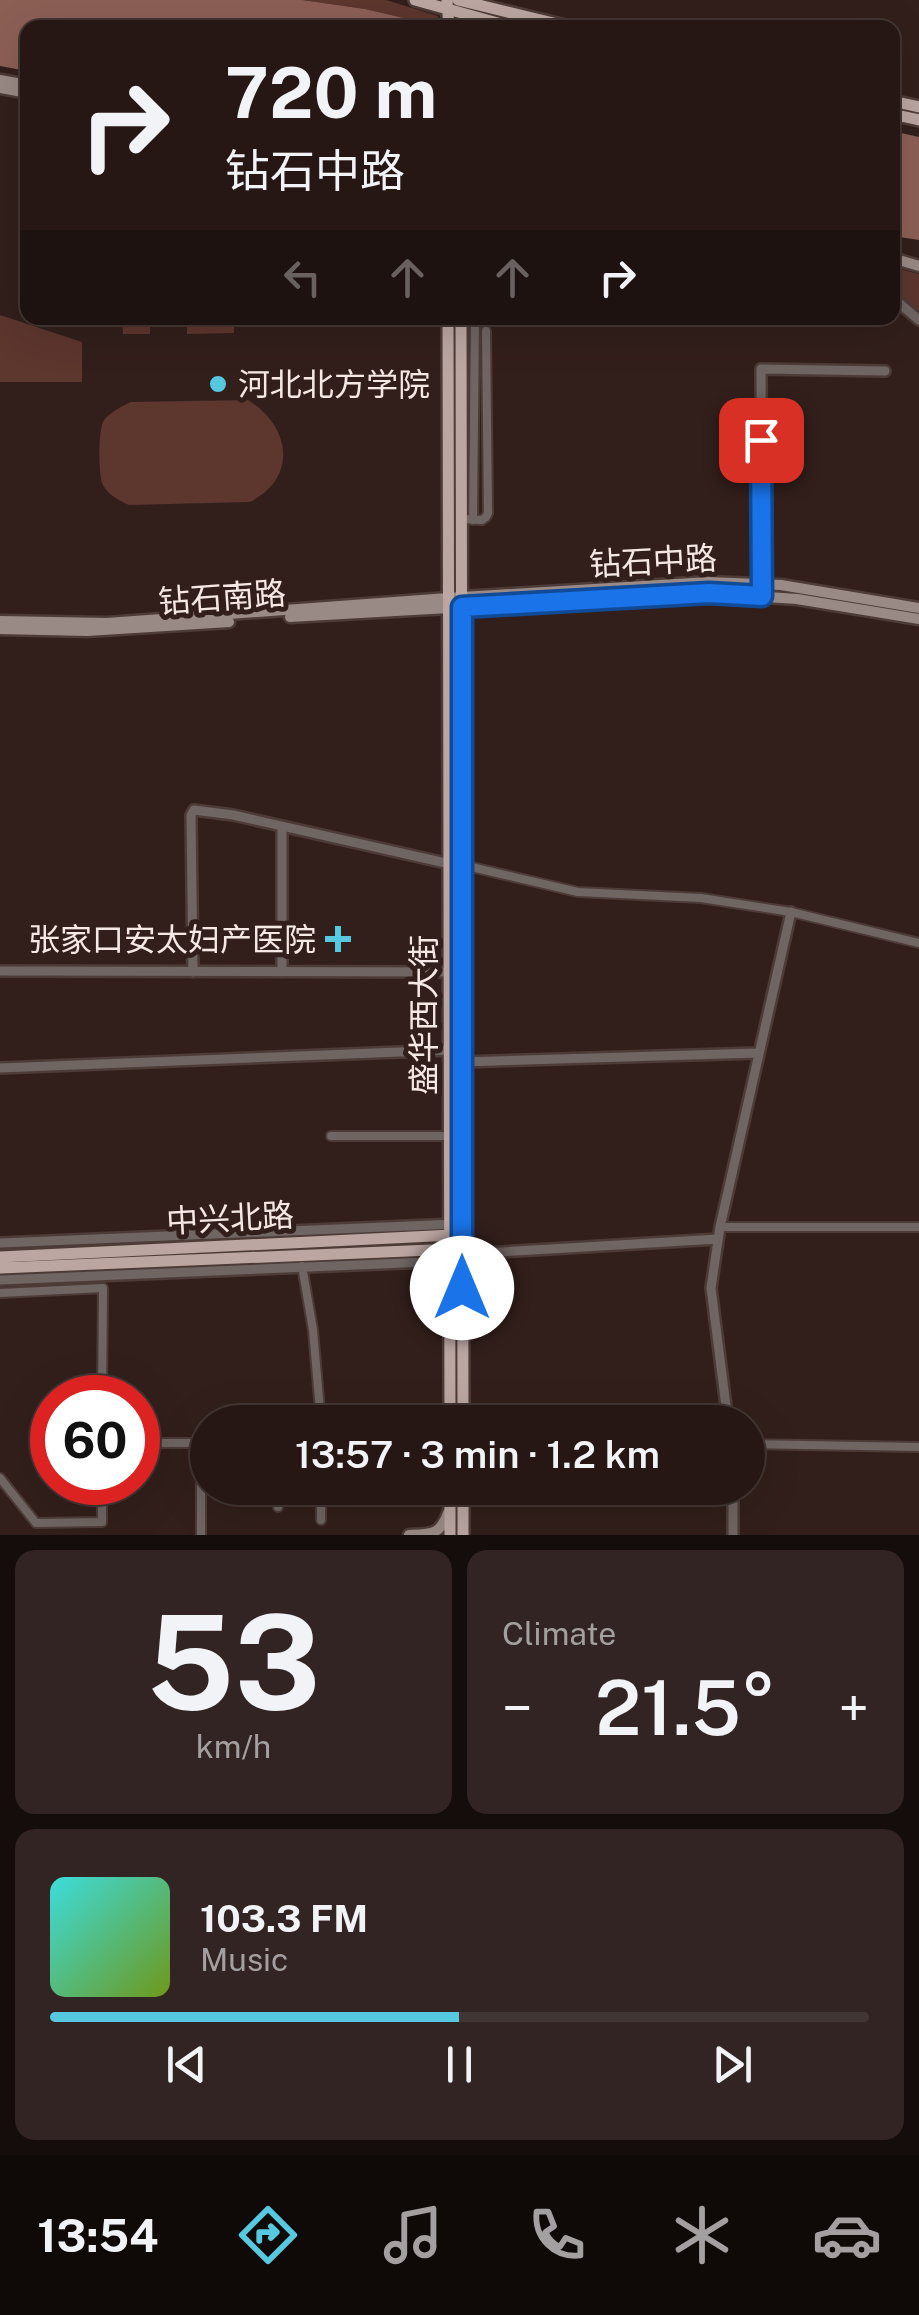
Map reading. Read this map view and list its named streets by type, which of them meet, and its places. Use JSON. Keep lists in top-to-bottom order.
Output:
{
  "streets": {
    "main road": [
      "钻石中路",
      "钻石南路",
      "盛华西大街",
      "中兴北路"
    ]
  },
  "crossings": [
    ["钻石中路", "钻石南路"],
    ["钻石中路", "盛华西大街"],
    ["钻石南路", "盛华西大街"],
    ["盛华西大街", "中兴北路"]
  ],
  "places": {
    "other": ["河北北方学院"],
    "health": ["张家口安太妇产医院"]
  },
  "page": {
    "turn": ["720 m", "钻石中路"],
    "limit": "60",
    "trip": "13:57 · 3 min · 1.2 km",
    "tile": [
      ["53", "km/h"],
      "Climate"
    ],
    "heat": ["−", "21.5°", "+"],
    "song": ["103.3 FM", "Music"],
    "tabs": "13:54"
  }
}
